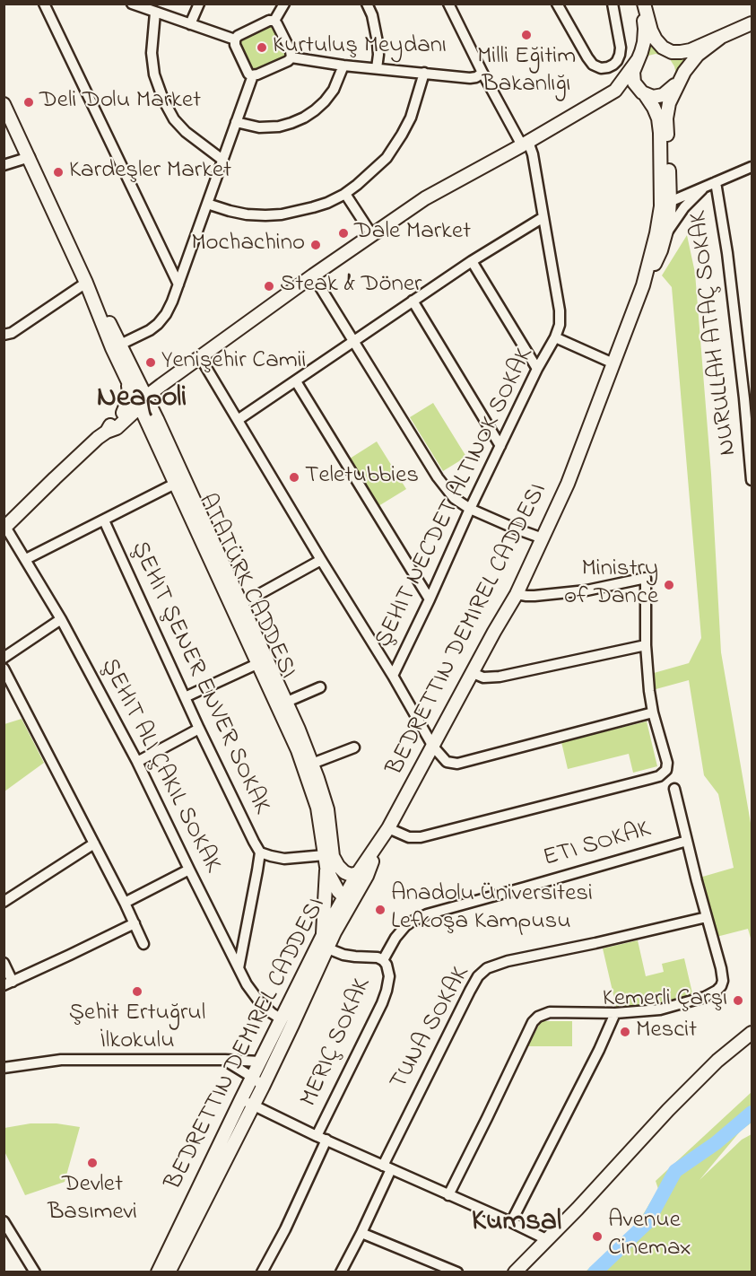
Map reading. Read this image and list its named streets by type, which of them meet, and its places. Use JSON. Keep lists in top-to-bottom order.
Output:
{
  "streets": {
    "main road": ["ATATÜRK CADDESI", "BEDRETTIN DEMIREL CADDESI"],
    "street": [
      "NURULLAH ATAÇ SOKAK",
      "ŞEHIT ŞENER ENVER SOKAK",
      "ETI SOKAK",
      "TUNA SOKAK",
      "MERIÇ SOKAK"
    ]
  },
  "crossings": [
    ["ATATÜRK CADDESI", "BEDRETTIN DEMIREL CADDESI"],
    ["BEDRETTIN DEMIREL CADDESI", "MERIÇ SOKAK"],
    ["ETI SOKAK", "MERIÇ SOKAK"]
  ],
  "districts": ["Neapoli", "Kumsal"],
  "places": [
    "Milli Eğitim Bakanlığı",
    "Kurtuluş Meydanı",
    "Deli Dolu Market",
    "Kardeşler Market",
    "Dale Market",
    "Mochachino",
    "Steak & Döner",
    "Yenişehir Camii",
    "Teletubbies",
    "Ministry of Dance",
    "Anadolu Üniversitesi Lefkoşa Kampusu",
    "Şehit Ertuğrul İlkokulu",
    "Kemerli Çarşı",
    "Mescit",
    "Devlet Basımevi",
    "Avenue Cinemax"
  ]
}
